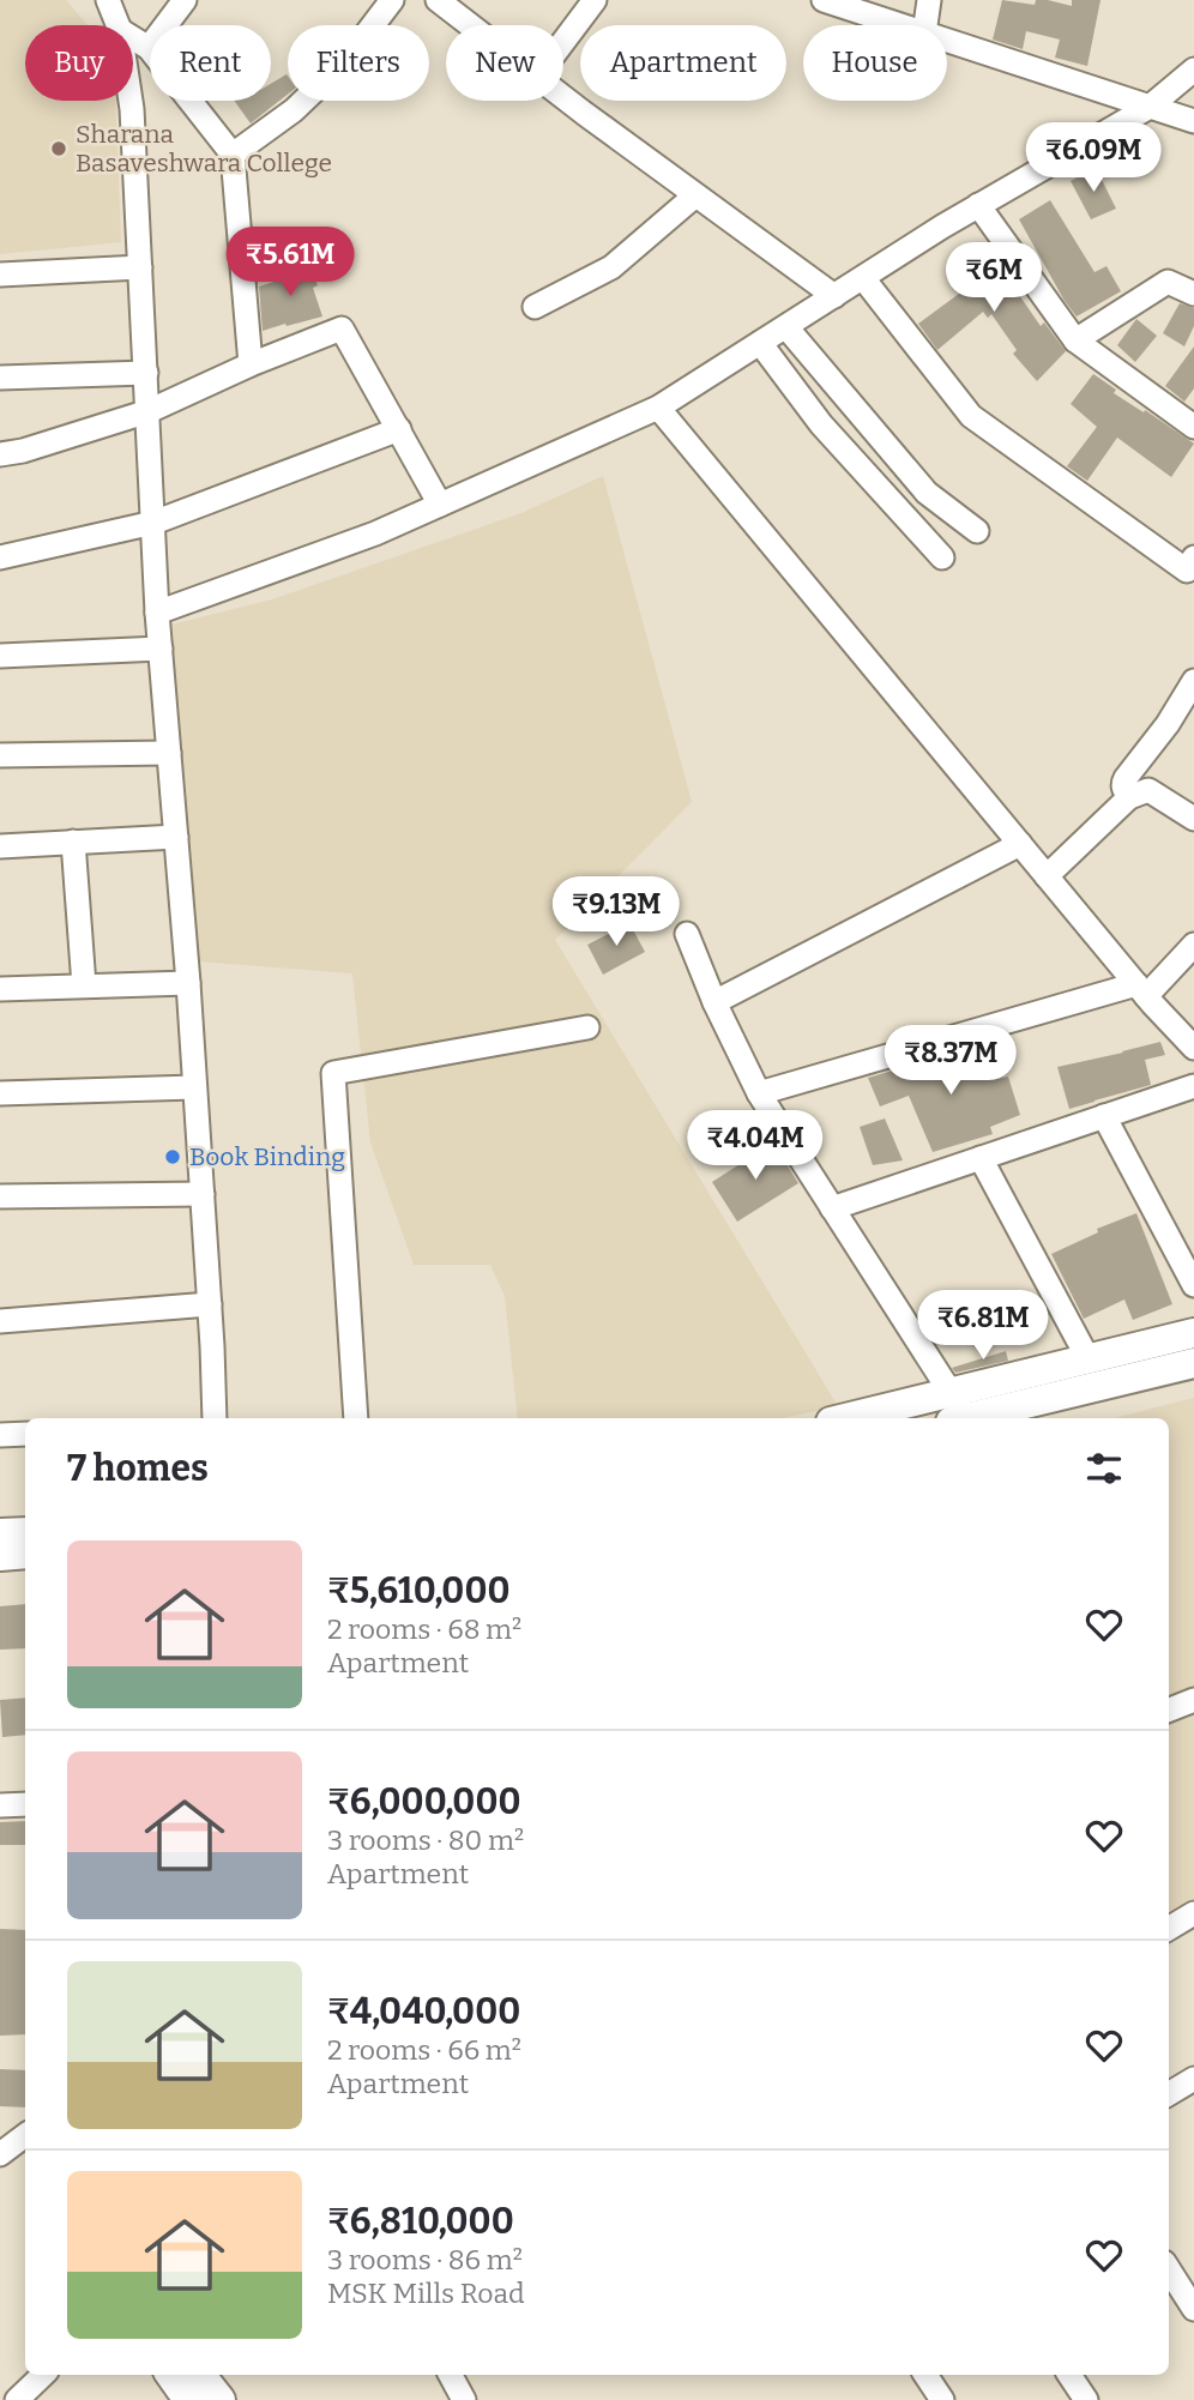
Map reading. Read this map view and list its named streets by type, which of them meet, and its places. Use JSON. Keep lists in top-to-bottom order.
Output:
{
  "places": ["Sharana Basaveshwara College", "Book Binding"],
  "page": {
    "chip": [
      "Buy",
      "Rent",
      "Filters",
      "New",
      "Apartment",
      "House"
    ],
    "price": [
      "₹6.09M",
      "₹5.61M",
      "₹6M",
      "₹9.13M",
      "₹8.37M",
      "₹4.04M",
      "₹6.81M"
    ],
    "heading": "7 homes",
    "list": [
      {
        "name": "₹5,610,000",
        "note": "2 rooms · 68 m² · Apartment"
      },
      {
        "name": "₹6,000,000",
        "note": "3 rooms · 80 m² · Apartment"
      },
      {
        "name": "₹4,040,000",
        "note": "2 rooms · 66 m² · Apartment"
      },
      {
        "name": "₹6,810,000",
        "note": "3 rooms · 86 m² · MSK Mills Road"
      }
    ]
  }
}
